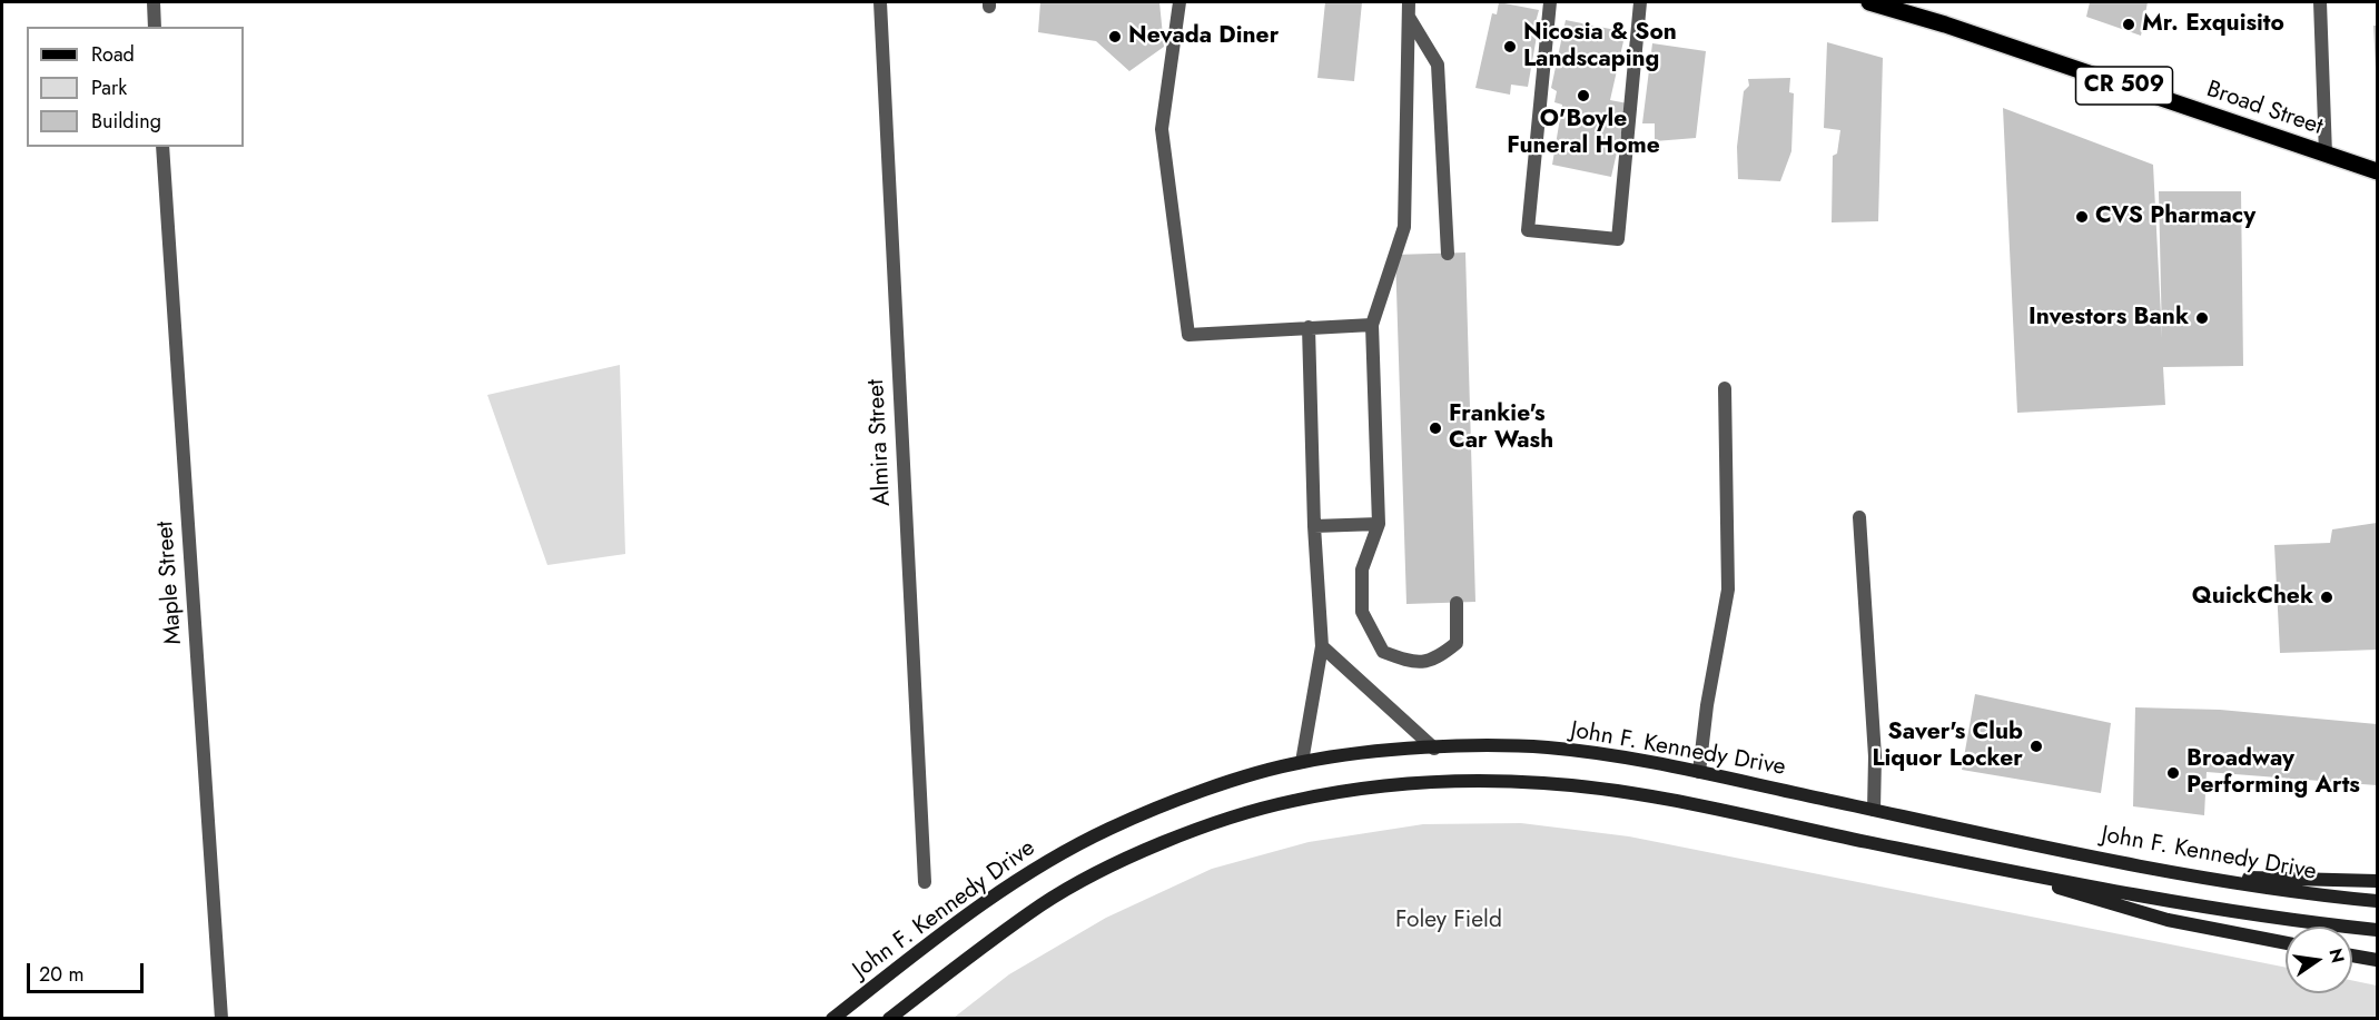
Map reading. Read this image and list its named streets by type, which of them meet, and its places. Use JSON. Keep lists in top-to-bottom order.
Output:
{
  "streets": {
    "main road": ["CR 509", "Broad Street", "John F. Kennedy Drive"],
    "street": ["Almira Street", "Maple Street"]
  },
  "parks": ["Foley Field"],
  "places": [
    "Mr. Exquisito",
    "Nevada Diner",
    "Nicosia & Son Landscaping",
    "O'Boyle Funeral Home",
    "CVS Pharmacy",
    "Investors Bank",
    "Frankie's Car Wash",
    "QuickChek",
    "Saver's Club Liquor Locker",
    "Broadway Performing Arts"
  ],
  "legend": ["Road", "Park", "Building"],
  "scale_bar": "20 m",
  "north": "right"
}
